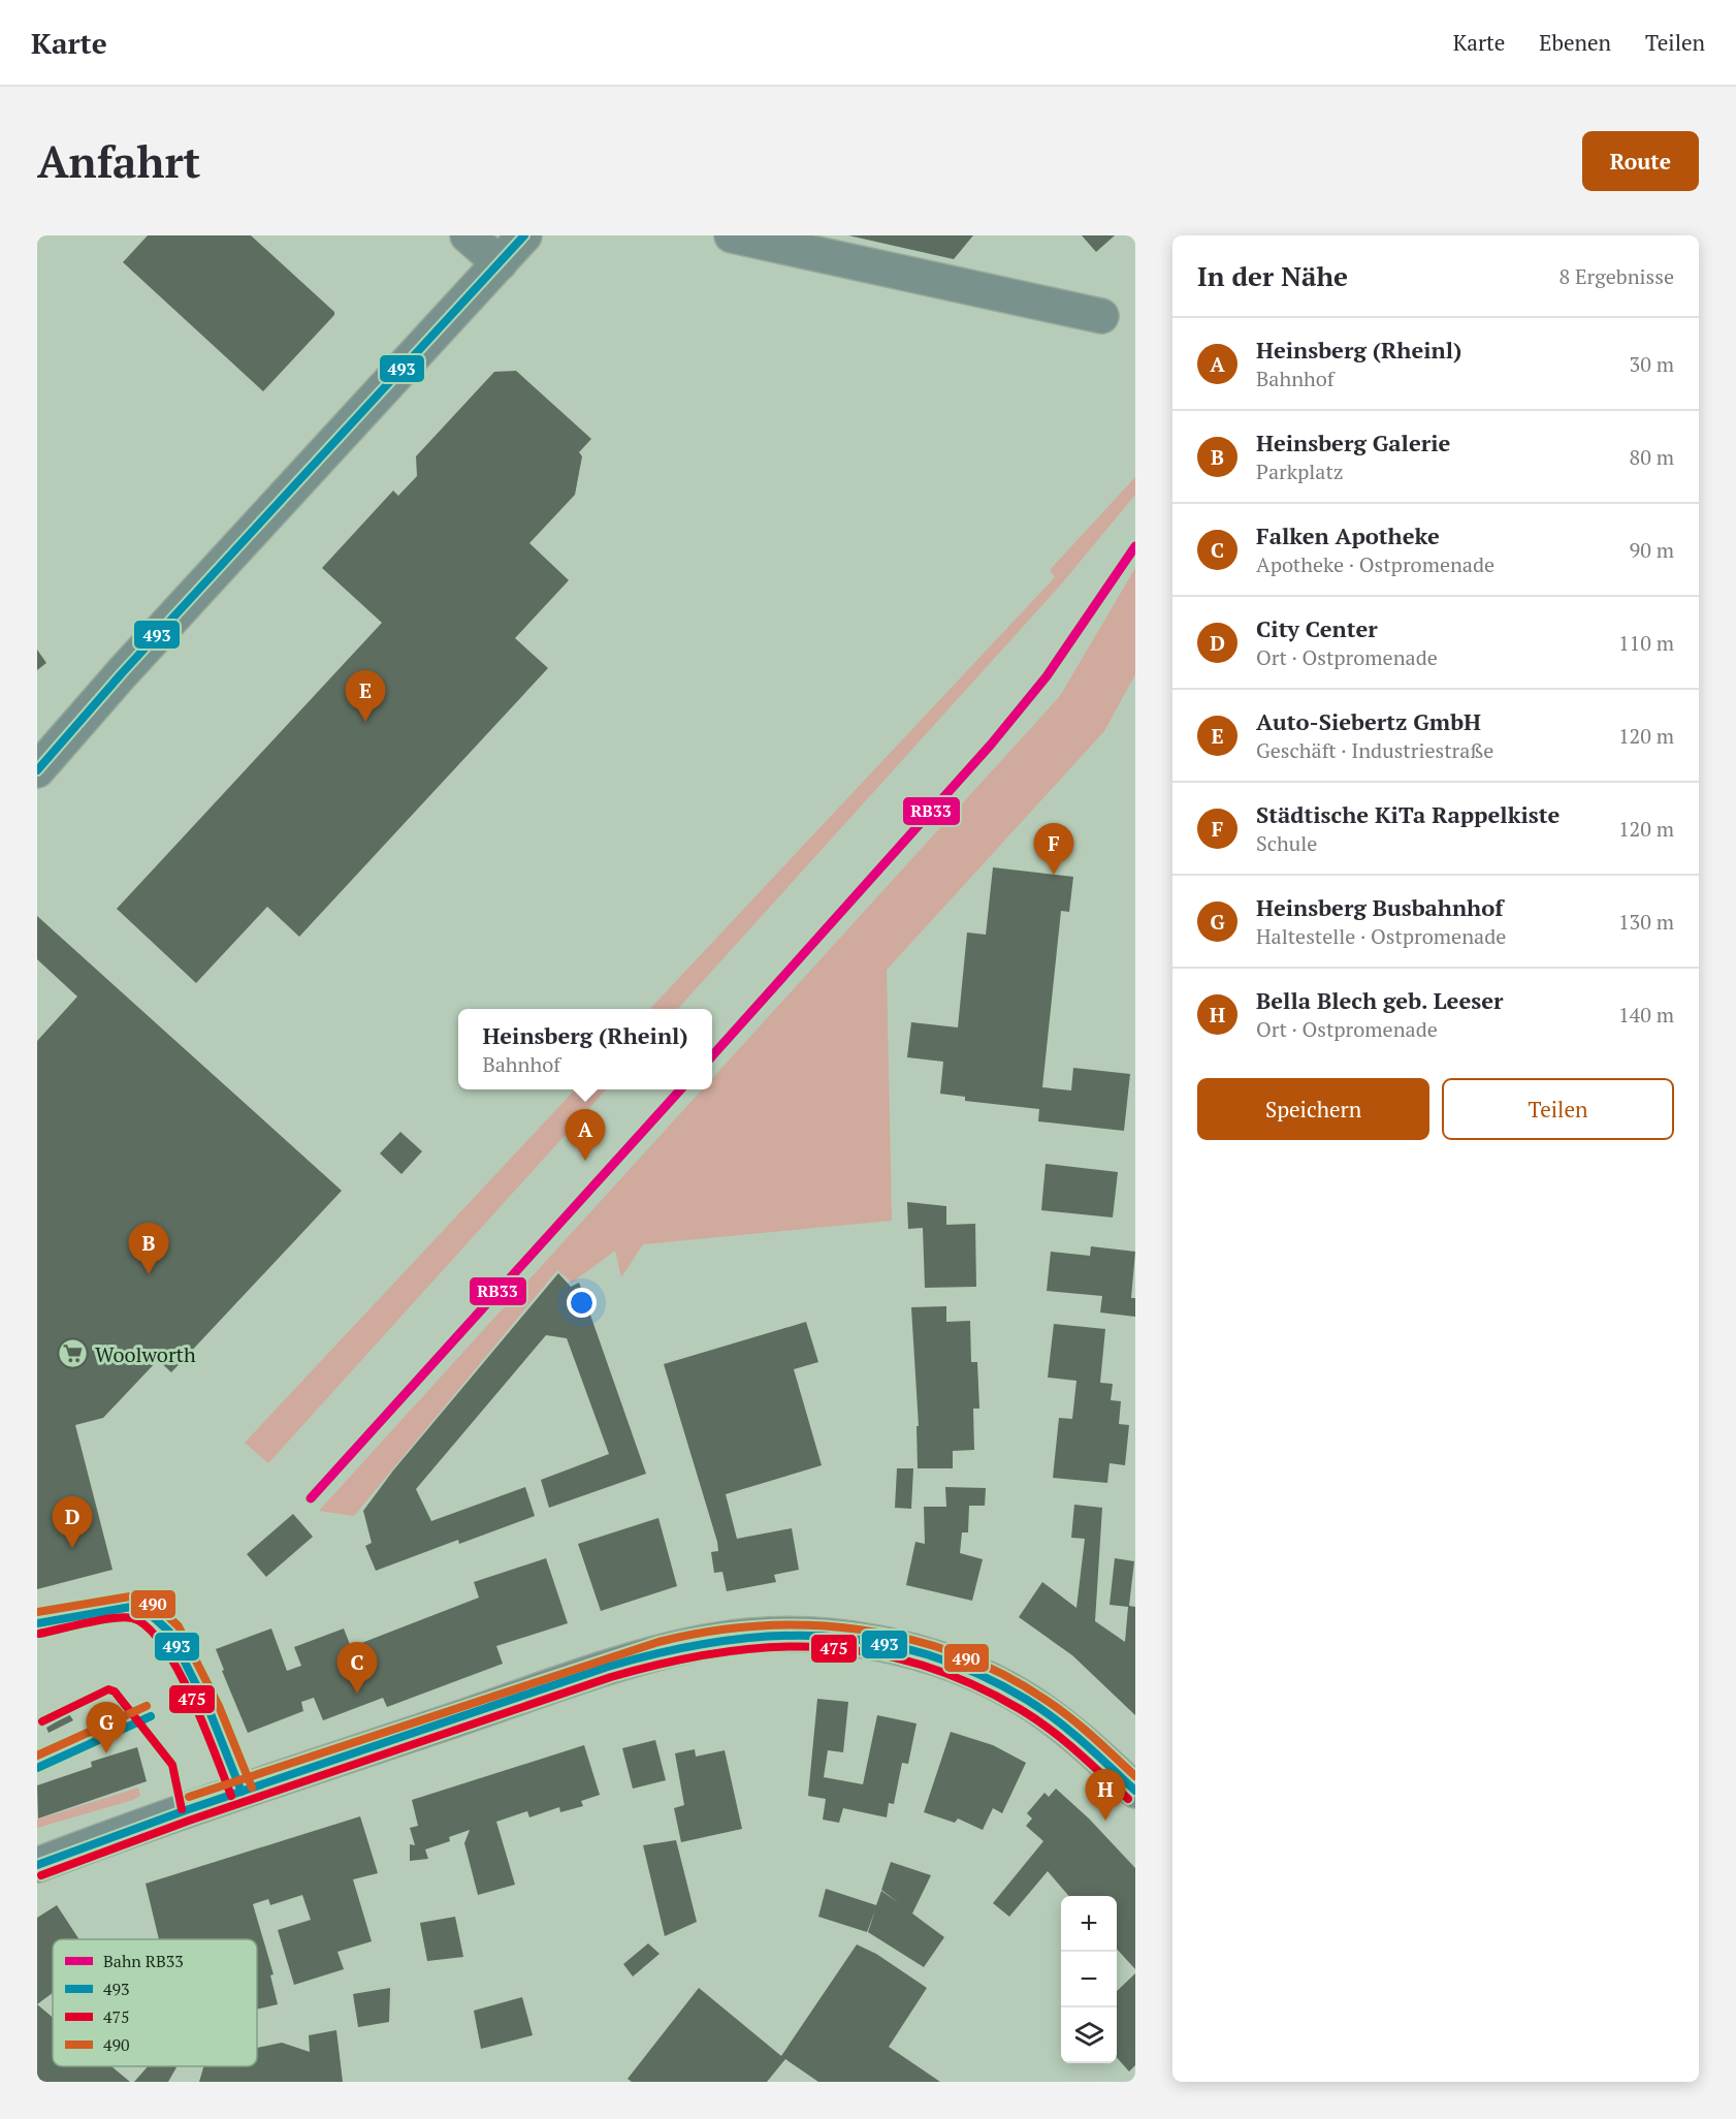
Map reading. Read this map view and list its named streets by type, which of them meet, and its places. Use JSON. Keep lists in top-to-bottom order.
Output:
{
  "places": {
    "supermarket": ["Woolworth"]
  },
  "lines": [
    "transit line 493",
    "rail line RB33",
    "transit line 490",
    "transit line 475"
  ],
  "legend": [
    "Bahn RB33",
    "493",
    "475",
    "490"
  ],
  "page": {
    "header": "Karte",
    "nav": ["Karte", "Ebenen", "Teilen"],
    "buttons": [
      "Route",
      ["Speichern", "Teilen"]
    ],
    "title": "Anfahrt",
    "heading": ["In der Nähe", "8 Ergebnisse"],
    "list": [
      {
        "mark": "A",
        "name": "Heinsberg (Rheinl)",
        "note": "Bahnhof",
        "value": "30 m"
      },
      {
        "mark": "B",
        "name": "Heinsberg Galerie",
        "note": "Parkplatz",
        "value": "80 m"
      },
      {
        "mark": "C",
        "name": "Falken Apotheke",
        "note": "Apotheke · Ostpromenade",
        "value": "90 m"
      },
      {
        "mark": "D",
        "name": "City Center",
        "note": "Ort · Ostpromenade",
        "value": "110 m"
      },
      {
        "mark": "E",
        "name": "Auto-Siebertz GmbH",
        "note": "Geschäft · Industriestraße",
        "value": "120 m"
      },
      {
        "mark": "F",
        "name": "Städtische KiTa Rappelkiste",
        "note": "Schule",
        "value": "120 m"
      },
      {
        "mark": "G",
        "name": "Heinsberg Busbahnhof",
        "note": "Haltestelle · Ostpromenade",
        "value": "130 m"
      },
      {
        "mark": "H",
        "name": "Bella Blech geb. Leeser",
        "note": "Ort · Ostpromenade",
        "value": "140 m"
      }
    ],
    "pins": [
      "E",
      "F",
      "A",
      "B",
      "D",
      "C",
      "G",
      "H"
    ],
    "popup": ["Heinsberg (Rheinl)", "Bahnhof"],
    "map_buttons": ["+", "−"]
  }
}
